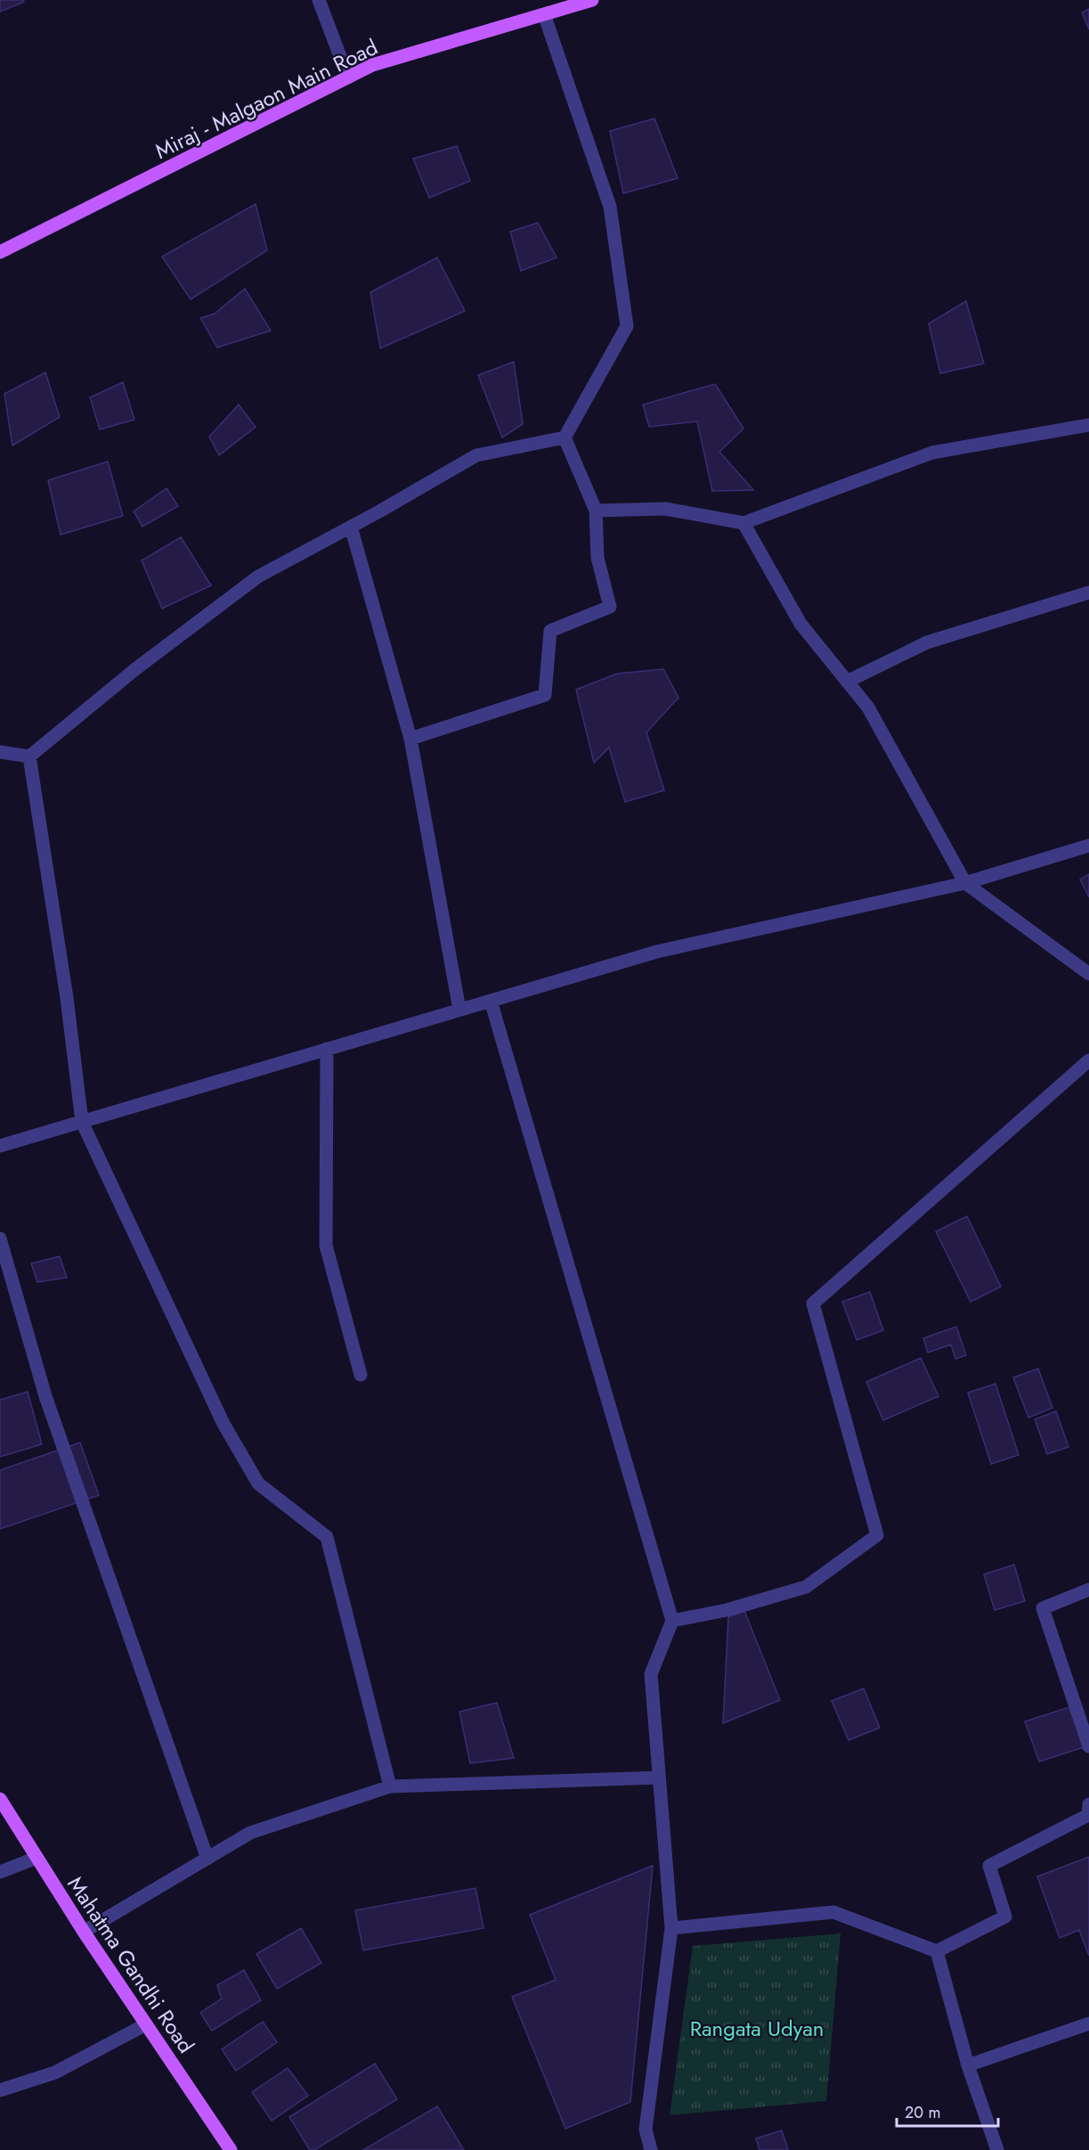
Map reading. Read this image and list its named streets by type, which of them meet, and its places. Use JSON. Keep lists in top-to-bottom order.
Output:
{
  "streets": {
    "main road": ["Miraj - Malgaon Main Road", "Mahatma Gandhi Road"]
  },
  "parks": ["Rangata Udyan"],
  "scale_bar": "20 m"
}
